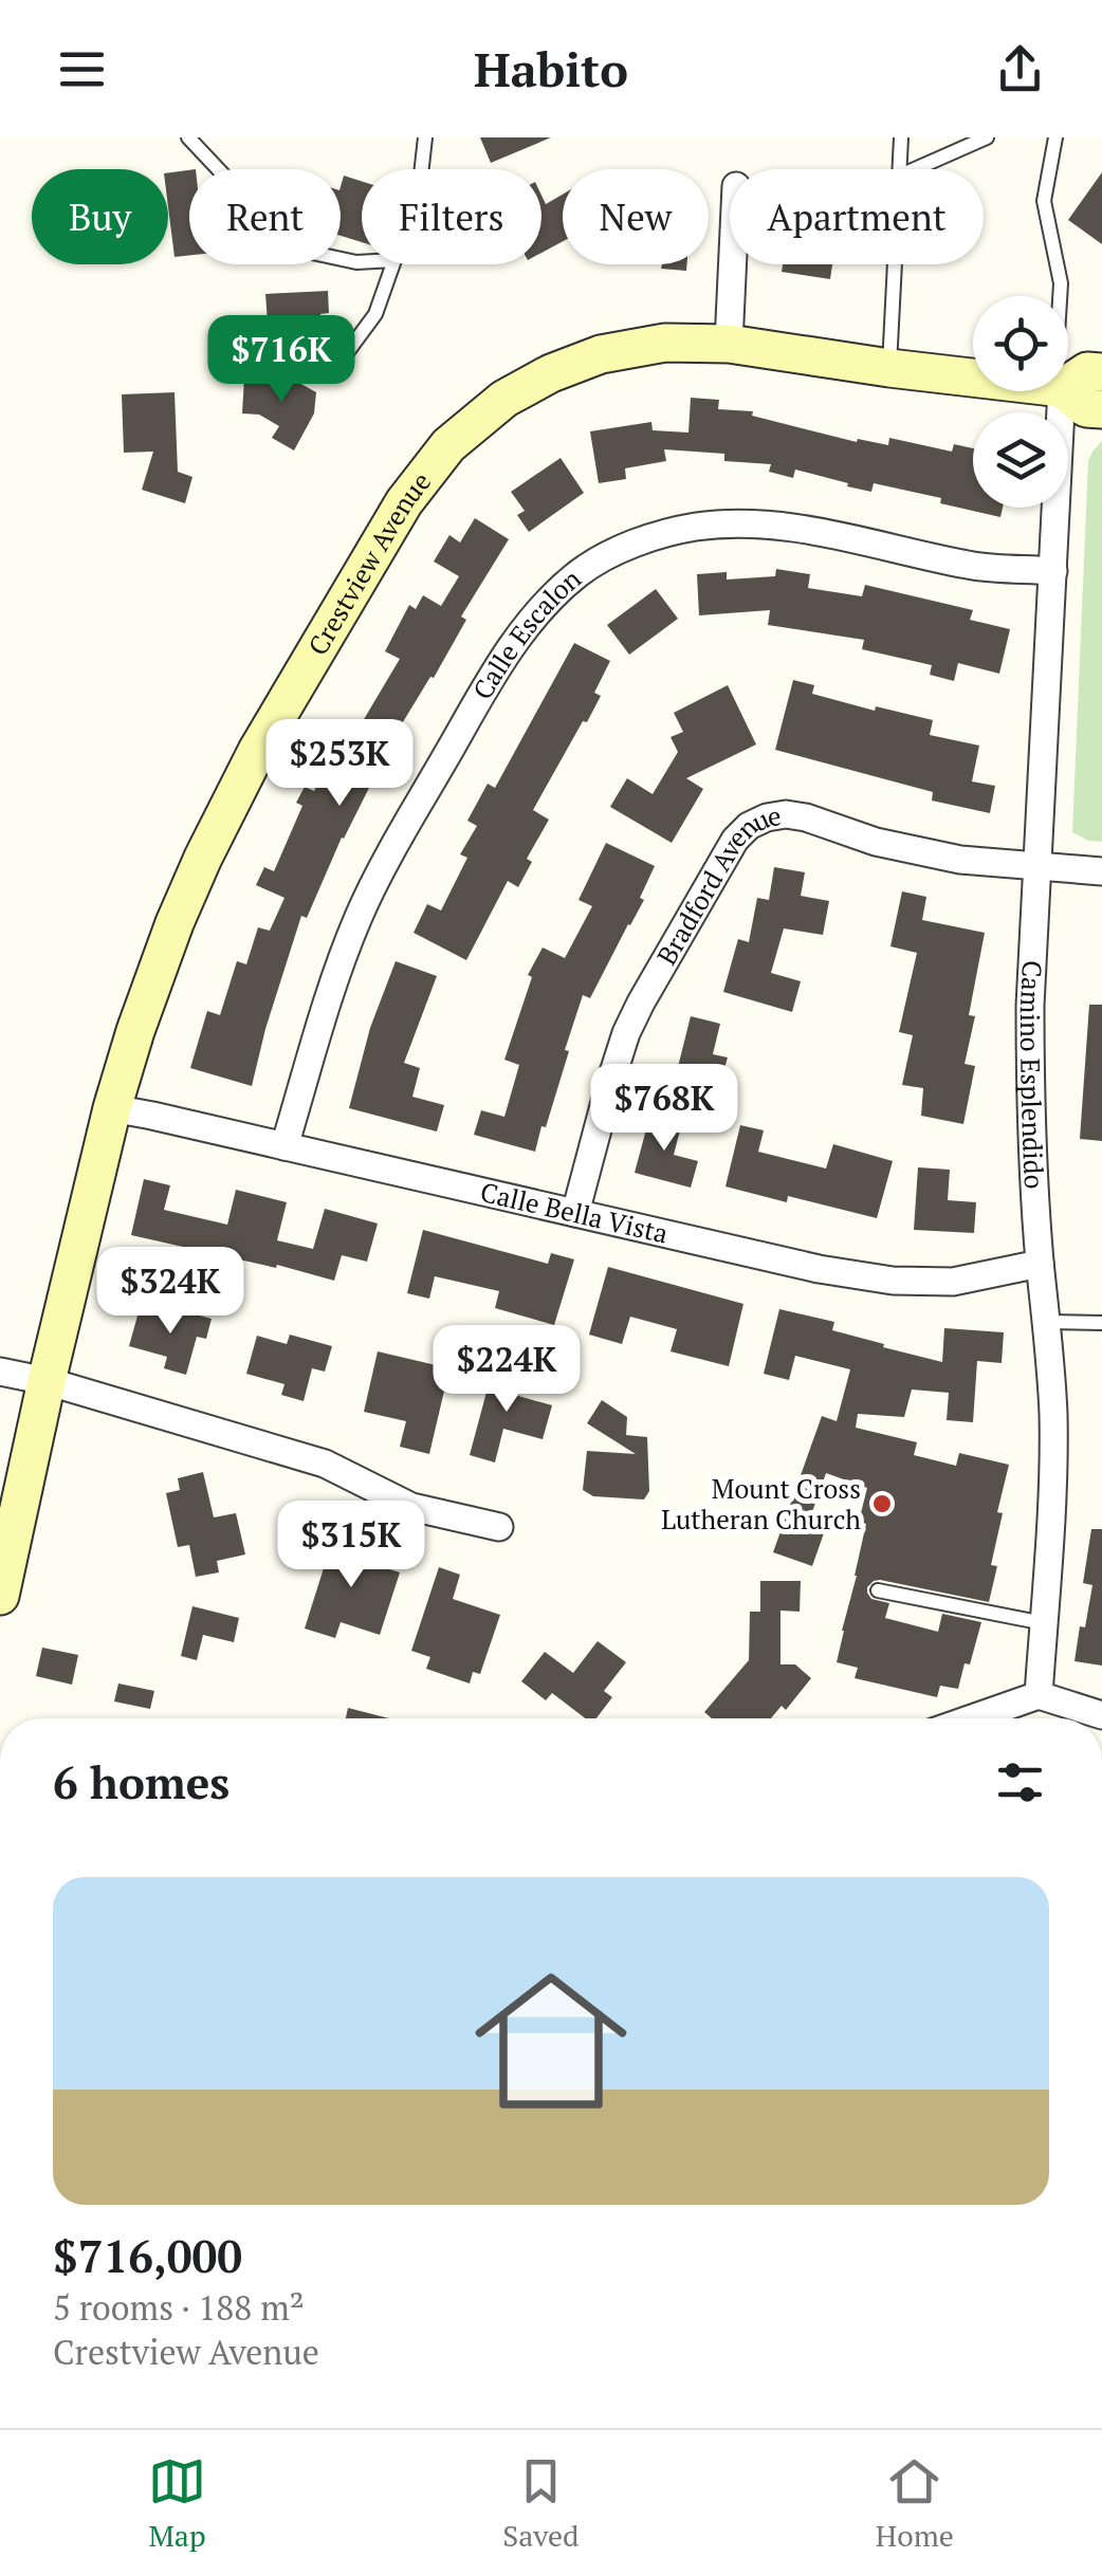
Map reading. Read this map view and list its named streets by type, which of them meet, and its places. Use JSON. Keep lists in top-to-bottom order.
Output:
{
  "streets": {
    "street": [
      "Crestview Avenue",
      "Calle Escalon",
      "Bradford Avenue",
      "Camino Esplendido",
      "Calle Bella Vista"
    ]
  },
  "crossings": [
    ["Crestview Avenue", "Calle Bella Vista"],
    ["Calle Escalon", "Camino Esplendido"],
    ["Calle Escalon", "Calle Bella Vista"],
    ["Bradford Avenue", "Camino Esplendido"],
    ["Bradford Avenue", "Calle Bella Vista"],
    ["Camino Esplendido", "Calle Bella Vista"]
  ],
  "places": ["Mount Cross Lutheran Church"],
  "page": {
    "header": "Habito",
    "chip": [
      "Buy",
      "Rent",
      "Filters",
      "New",
      "Apartment"
    ],
    "price": [
      "$716K",
      "$253K",
      "$768K",
      "$324K",
      "$224K",
      "$315K"
    ],
    "heading": "6 homes",
    "list": [
      {
        "name": "$716,000",
        "note": "5 rooms · 188 m² · Crestview Avenue"
      }
    ],
    "tabs": ["Map", "Saved", "Home"]
  }
}
